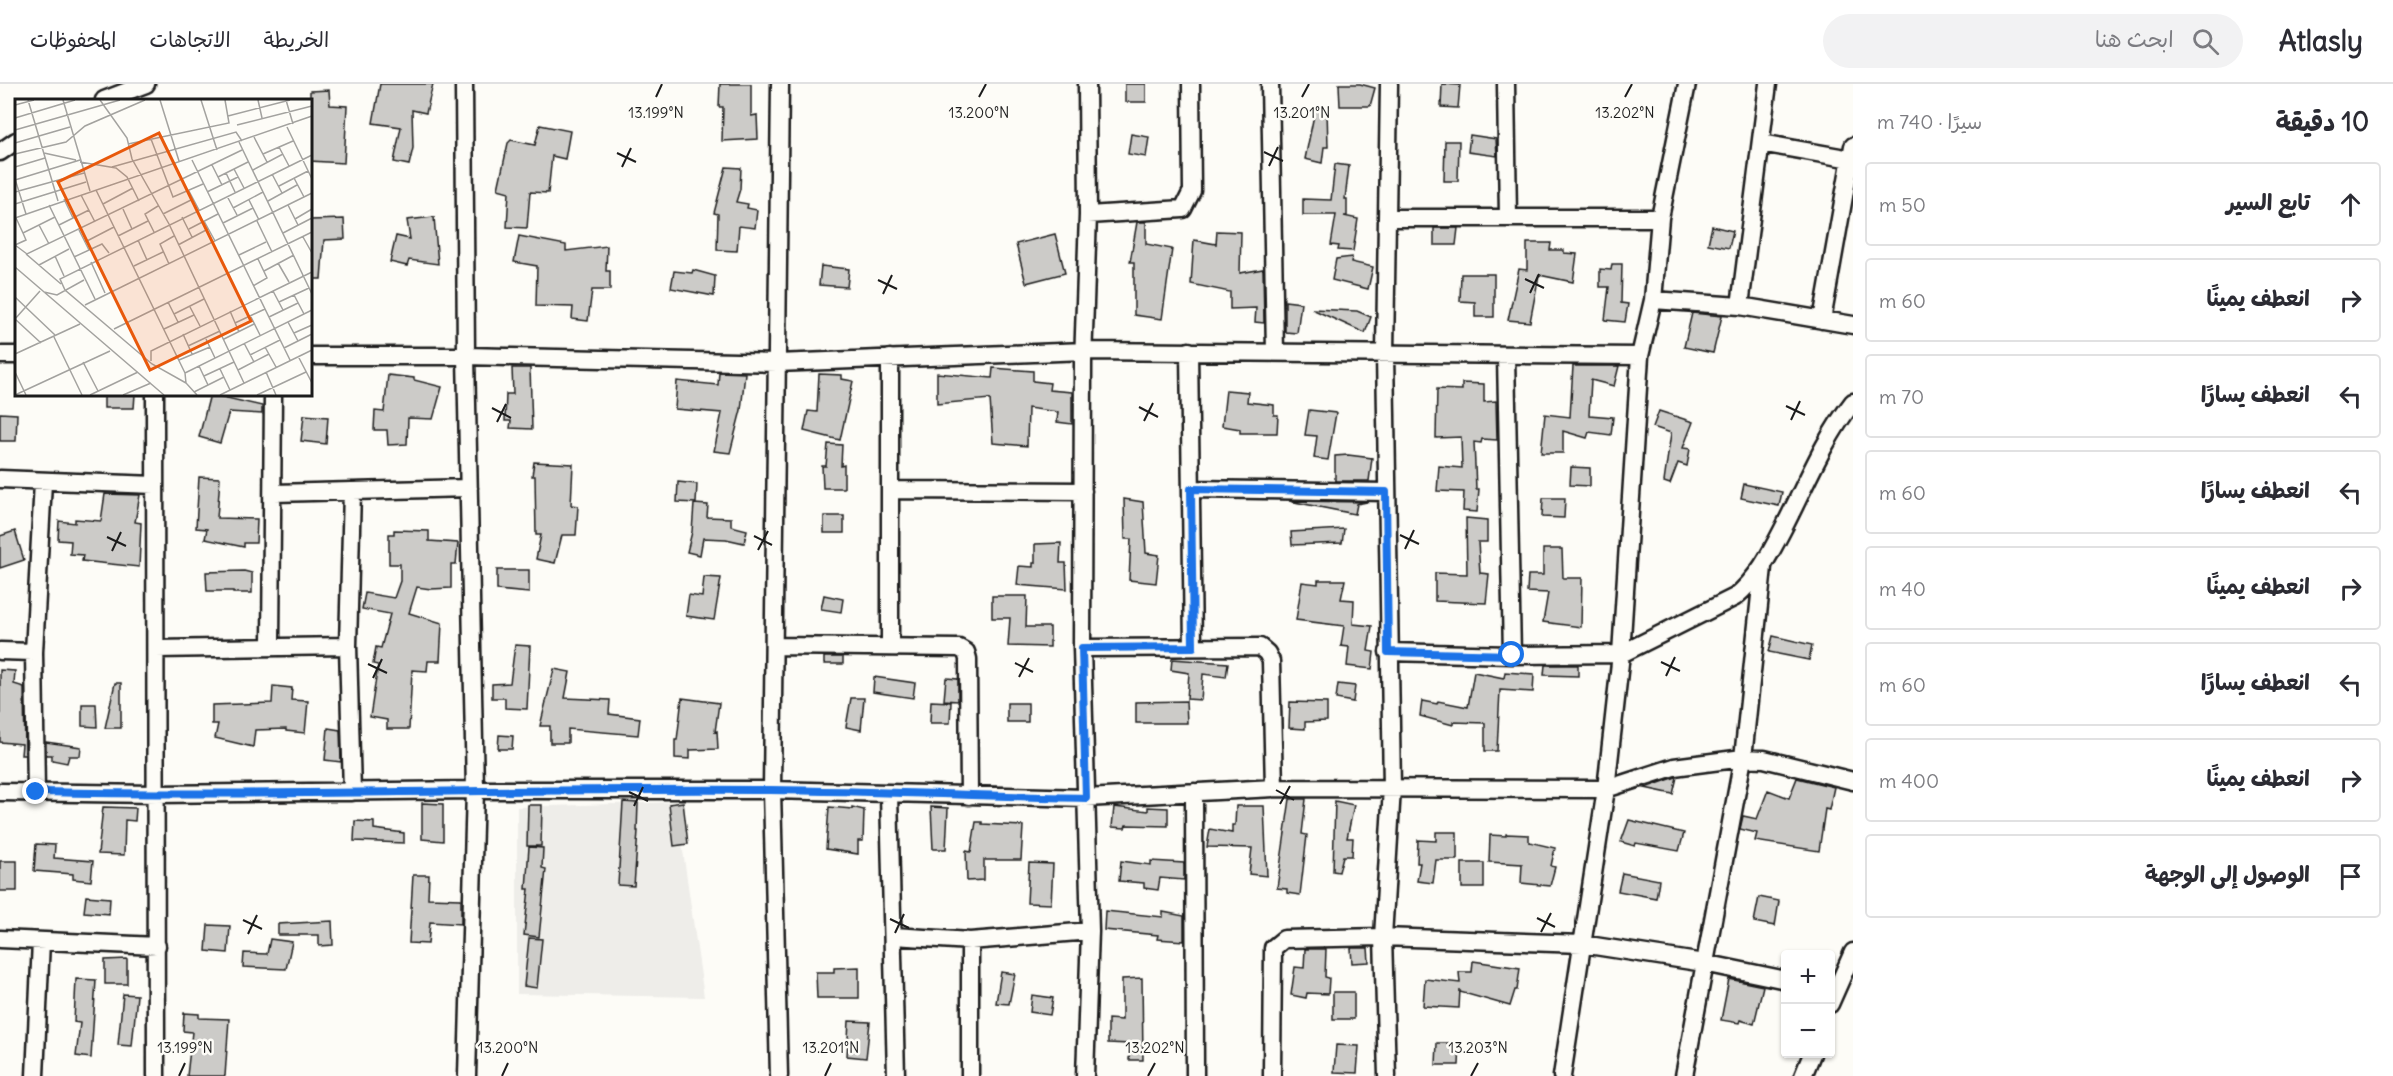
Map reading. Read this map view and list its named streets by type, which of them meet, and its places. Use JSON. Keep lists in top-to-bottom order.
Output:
{
  "page": {
    "header": "Atlasly",
    "search": "ابحث هنا",
    "nav": ["الخريطة", "الاتجاهات", "المحفوظات"],
    "heading": ["10 دقيقة", "سيرًا · 740 m"],
    "list": [
      ["تابع السير", "50 m"],
      ["انعطف يمينًا", "60 m"],
      ["انعطف يسارًا", "70 m"],
      ["انعطف يسارًا", "60 m"],
      ["انعطف يمينًا", "40 m"],
      ["انعطف يسارًا", "60 m"],
      ["انعطف يمينًا", "400 m"],
      "الوصول إلى الوجهة"
    ],
    "map_buttons": ["+", "−"]
  },
  "coordinates": [
    "13.199°N",
    "13.200°N",
    "13.201°N",
    "13.202°N",
    "13.203°N"
  ]
}
